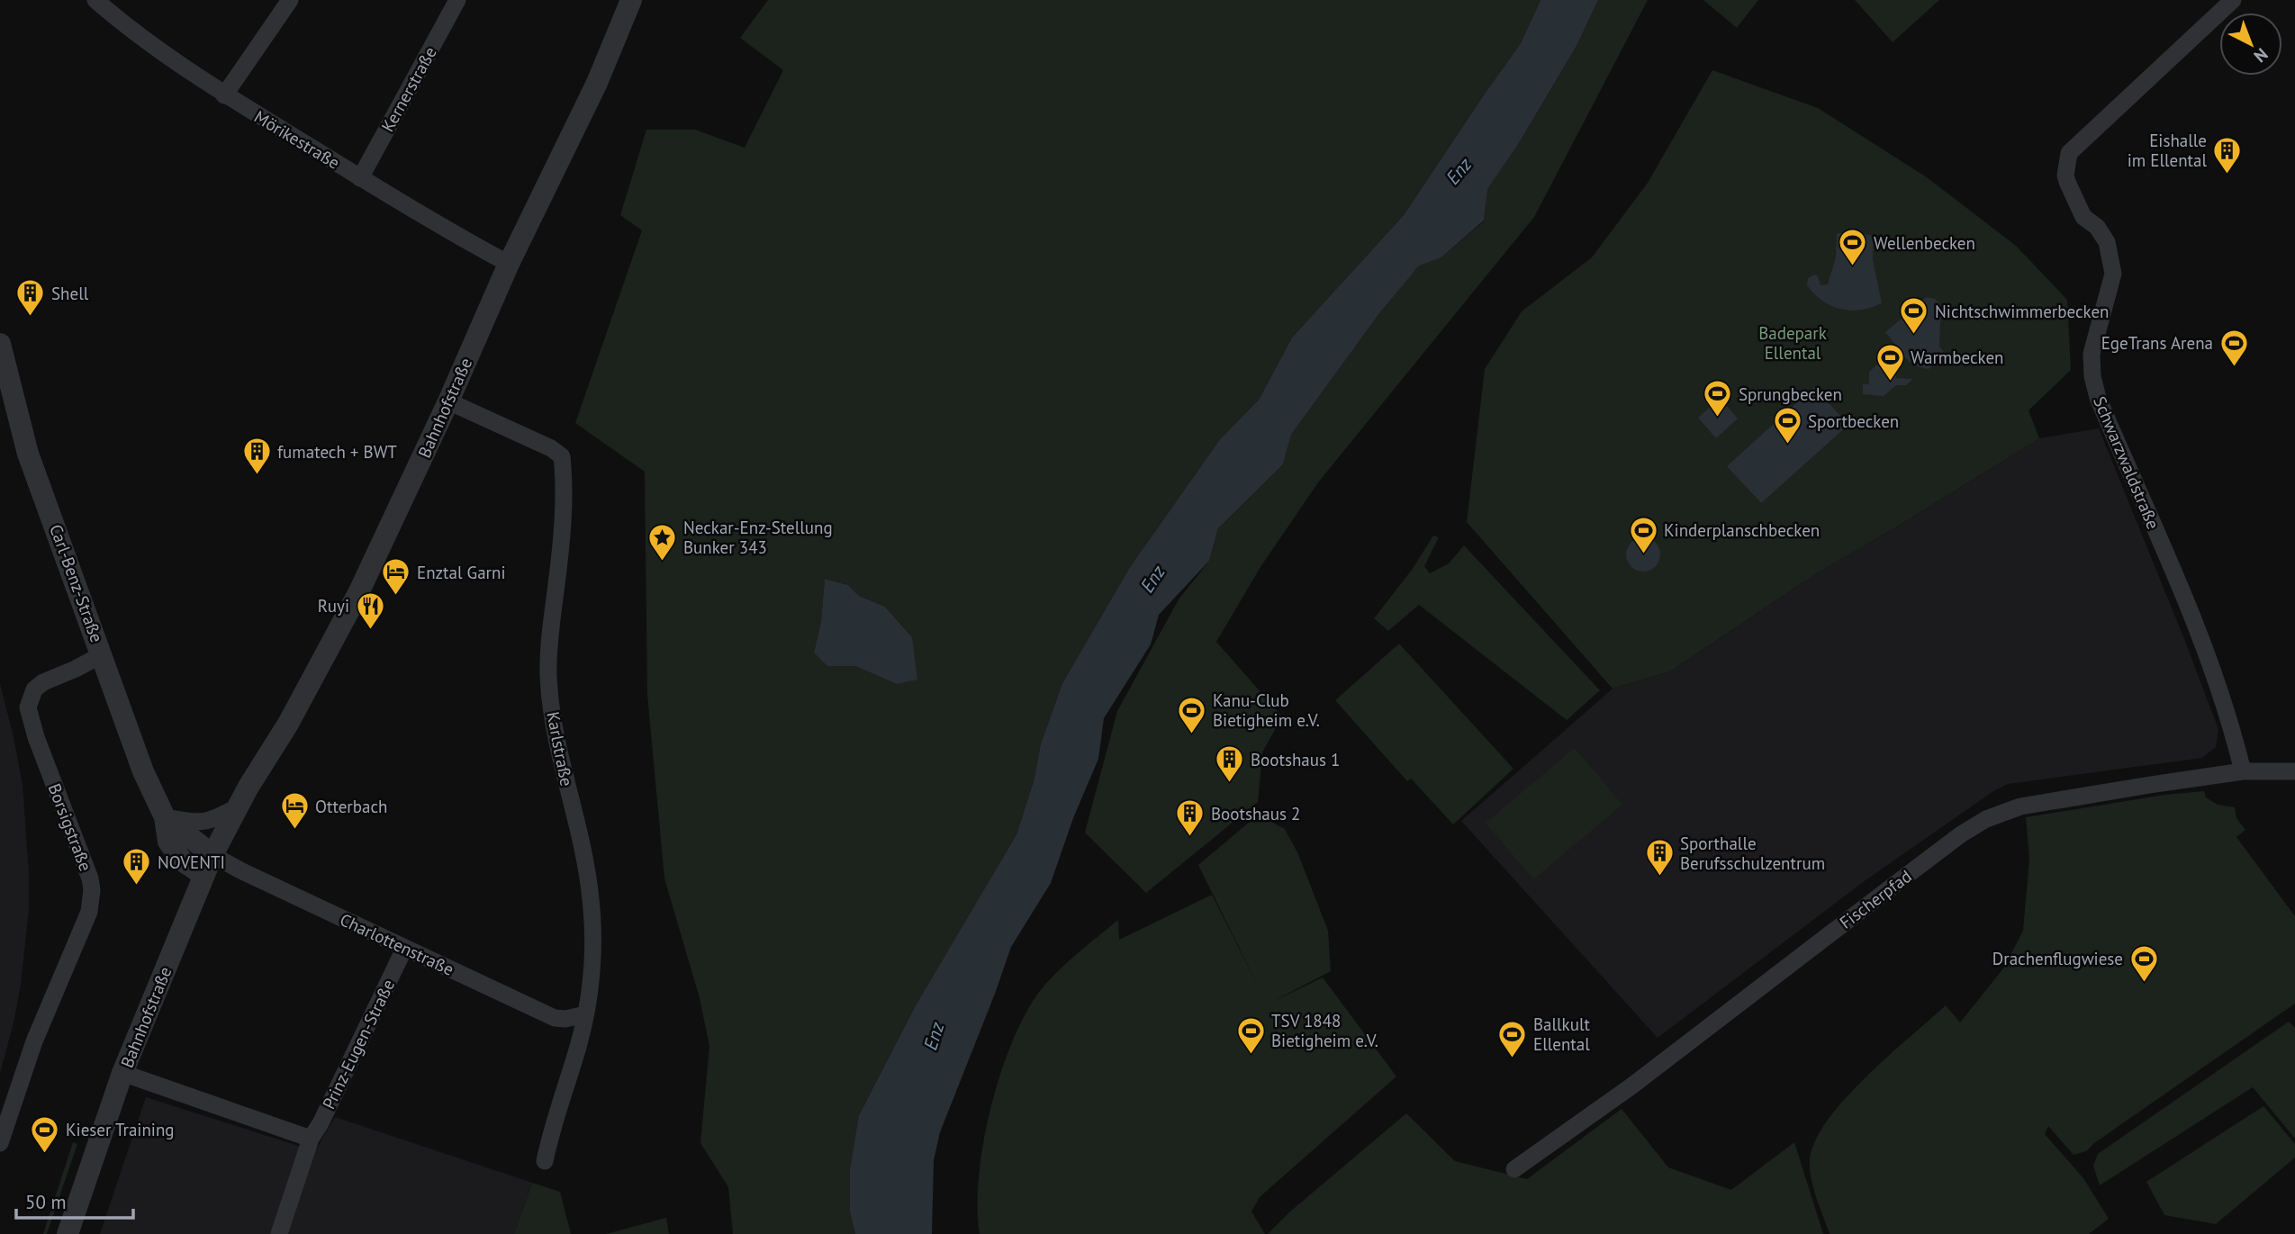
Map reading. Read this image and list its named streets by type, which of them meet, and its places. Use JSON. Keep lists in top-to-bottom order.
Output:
{
  "streets": {
    "street": [
      "Kernerstraße",
      "Mörikestraße",
      "Bahnhofstraße",
      "Schwarzwaldstraße",
      "Carl-Benz-Straße",
      "Karlstraße",
      "Borsigstraße",
      "Fischerpfad",
      "Charlottenstraße",
      "Prinz-Eugen-Straße"
    ]
  },
  "crossings": [
    ["Kernerstraße", "Mörikestraße"],
    ["Mörikestraße", "Bahnhofstraße"],
    ["Bahnhofstraße", "Carl-Benz-Straße"],
    ["Bahnhofstraße", "Karlstraße"],
    ["Bahnhofstraße", "Charlottenstraße"],
    ["Schwarzwaldstraße", "Fischerpfad"],
    ["Carl-Benz-Straße", "Borsigstraße"],
    ["Carl-Benz-Straße", "Charlottenstraße"],
    ["Karlstraße", "Charlottenstraße"],
    ["Charlottenstraße", "Prinz-Eugen-Straße"]
  ],
  "water": ["Enz"],
  "parks": ["Badepark Ellental"],
  "places": {
    "building": [
      "Eishalle im Ellental",
      "Shell",
      "fumatech + BWT",
      "Bootshaus 1",
      "Bootshaus 2",
      "Sporthalle Berufsschulzentrum",
      "NOVENTI"
    ],
    "sports": [
      "Wellenbecken",
      "Nichtschwimmerbecken",
      "EgeTrans Arena",
      "Warmbecken",
      "Sprungbecken",
      "Sportbecken",
      "Kinderplanschbecken",
      "Kanu-Club Bietigheim e.V.",
      "Drachenflugwiese",
      "TSV 1848 Bietigheim e.V.",
      "Ballkult Ellental",
      "Kieser Training"
    ],
    "place": ["Neckar-Enz-Stellung Bunker 343"],
    "hotel": ["Enztal Garni", "Otterbach"],
    "restaurant": ["Ruyi"]
  },
  "scale_bar": "50 m",
  "north": "bottom right"
}
